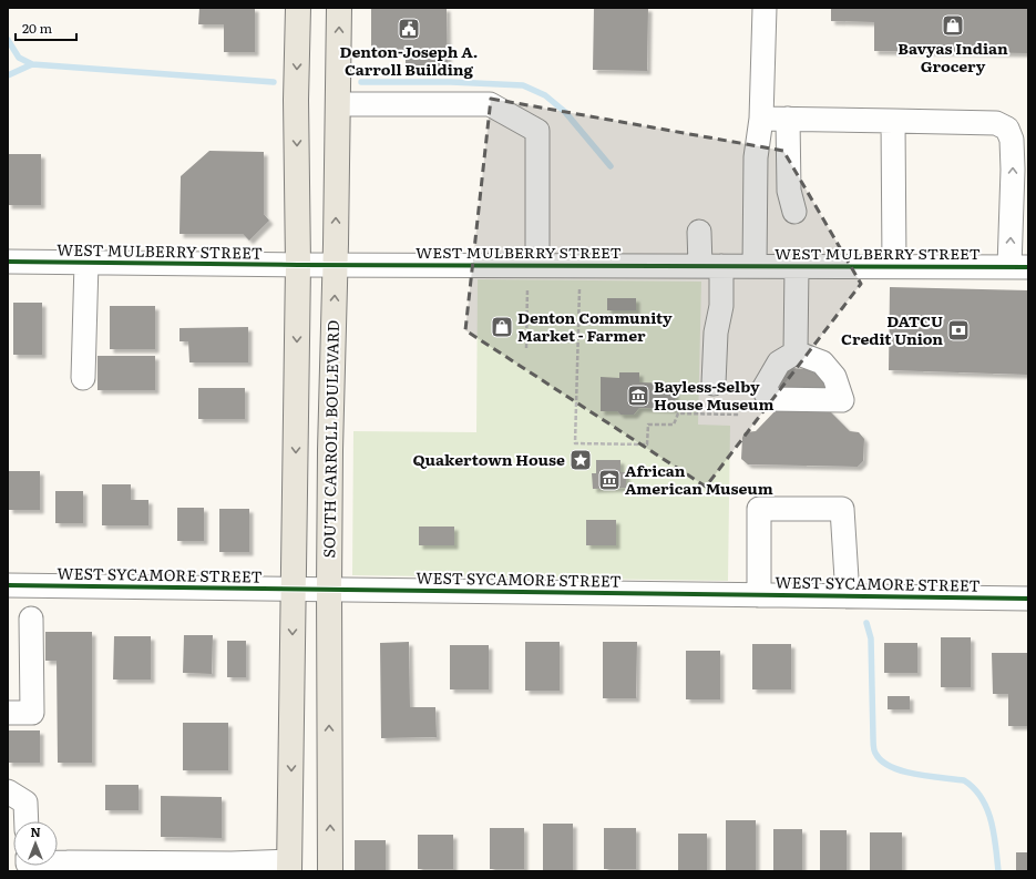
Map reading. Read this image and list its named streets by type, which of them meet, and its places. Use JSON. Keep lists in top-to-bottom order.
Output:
{
  "streets": {
    "main road": ["SOUTH CARROLL BOULEVARD"],
    "street": ["WEST MULBERRY STREET", "WEST SYCAMORE STREET"]
  },
  "crossings": [
    ["WEST MULBERRY STREET", "SOUTH CARROLL BOULEVARD"],
    ["SOUTH CARROLL BOULEVARD", "WEST SYCAMORE STREET"]
  ],
  "places": {
    "shop": ["Bavyas Indian Grocery", "Denton Community Market - Farmer"],
    "public building": ["Denton-Joseph A. Carroll Building"],
    "bank": ["DATCU Credit Union"],
    "museum": ["Bayless-Selby House Museum", "African American Museum"],
    "place": ["Quakertown House"]
  },
  "scale_bar": "20 m",
  "north": "top"
}
